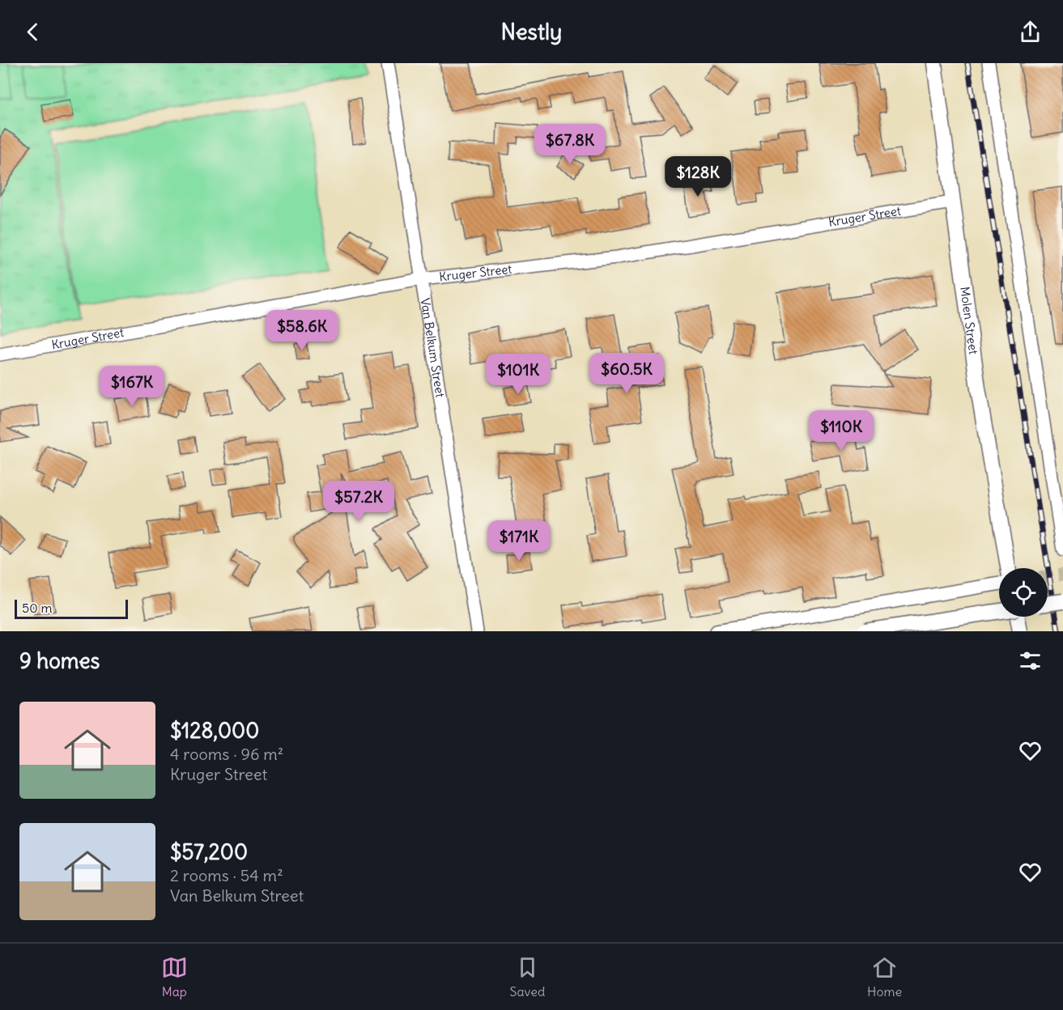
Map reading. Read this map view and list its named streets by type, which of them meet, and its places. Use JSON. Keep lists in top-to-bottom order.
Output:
{
  "streets": {
    "street": ["Kruger Street", "Molen Street", "Van Belkum Street"]
  },
  "crossings": [
    ["Kruger Street", "Molen Street"],
    ["Kruger Street", "Van Belkum Street"]
  ],
  "scale_bar": "50 m",
  "page": {
    "header": "Nestly",
    "price": [
      "$67.8K",
      "$128K",
      "$58.6K",
      "$60.5K",
      "$101K",
      "$167K",
      "$110K",
      "$57.2K",
      "$171K"
    ],
    "scale": "50 m",
    "heading": "9 homes",
    "list": [
      {
        "name": "$128,000",
        "note": "4 rooms · 96 m² · Kruger Street"
      },
      {
        "name": "$57,200",
        "note": "2 rooms · 54 m² · Van Belkum Street"
      }
    ],
    "tabs": ["Map", "Saved", "Home"]
  }
}
